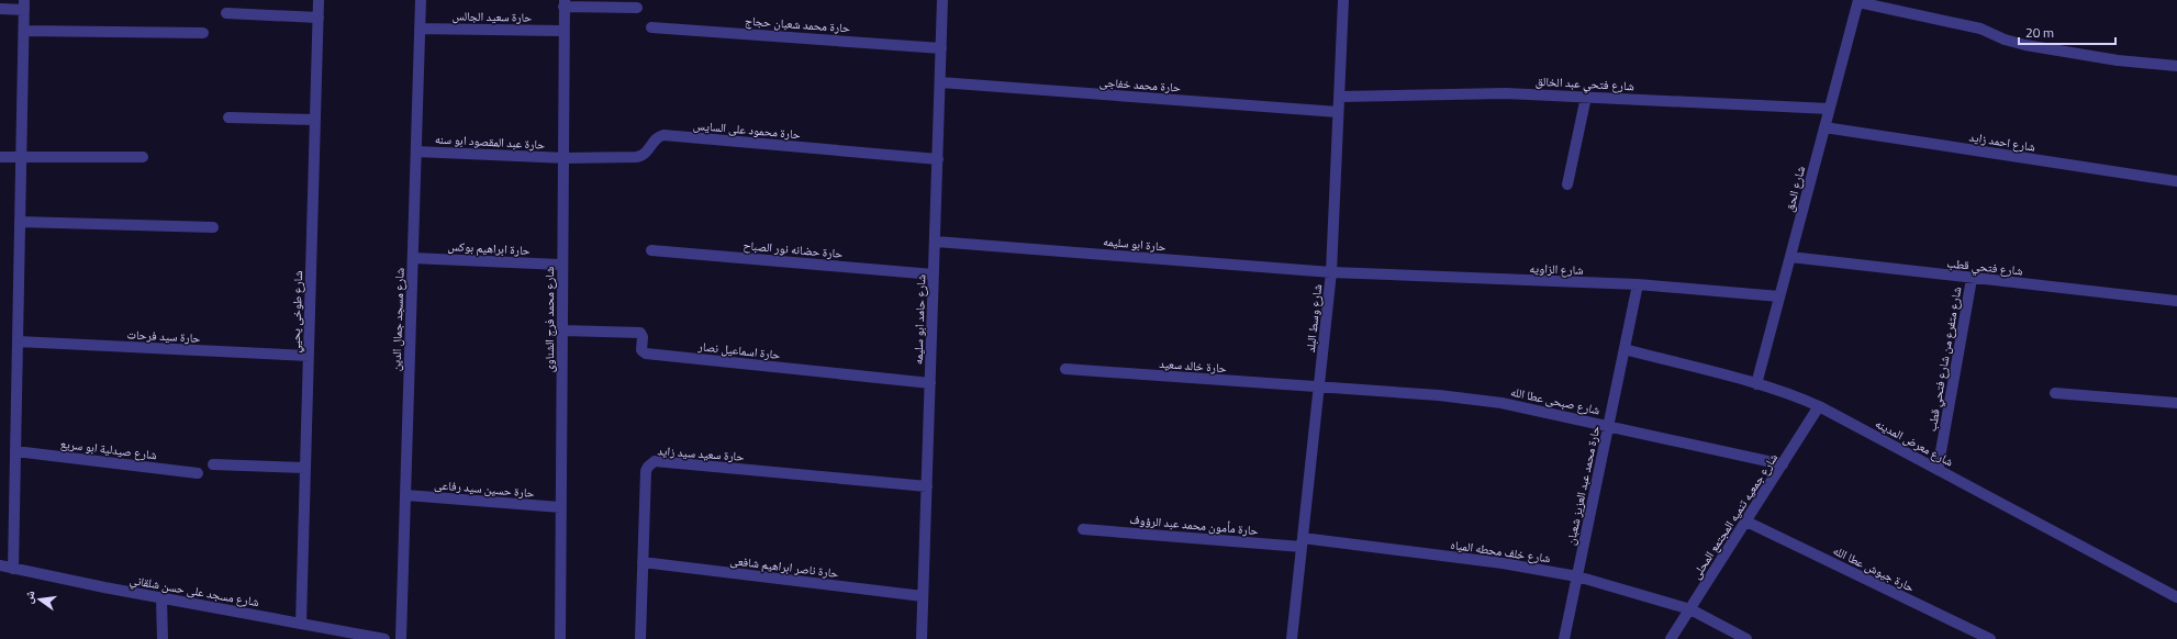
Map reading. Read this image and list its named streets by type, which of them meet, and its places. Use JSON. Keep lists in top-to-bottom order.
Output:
{
  "streets": {
    "street": [
      "حارة سعيد الجالس",
      "حارة محمد شعبان حجاج",
      "شارع فتحي عبد الخالق",
      "حارة محمد خفاجى",
      "حارة محمود على السايس",
      "حارة عبد المقصود ابو سنه",
      "شارع احمد زايد",
      "شارع الحق",
      "حارة ابو سليمه",
      "حارة ابراهيم بوكس",
      "حارة حضانه نور الصباح",
      "شارع فتحي قطب",
      "شارع الزاويه",
      "شارع طوخى يحيي",
      "شارع وسط البلد",
      "شارع مسجد جمال الدين",
      "شارع محمد فرج الشناوى",
      "شارع حامد ابو سليمه",
      "حارة سيد فرحات",
      "حارة اسماعيل نصار",
      "شارع متفرع من شارع فتحي قطب",
      "حارة خالد سعيد",
      "شارع صبحى عطا الله",
      "شارع معرض المدينه",
      "شارع صيدلية ابو سريع",
      "حارة سعيد سيد زايد",
      "حارة محمد عبد العزيز شعبان",
      "حارة حسين سيد رفاعى",
      "شارع جمعيه تنميه المجتمع المحلى",
      "حارة مأمون محمد عبد الرؤوف",
      "شارع خلف محطه المياه",
      "حارة ناصر ابراهيم شافعى",
      "حارة جيوش عطا الله",
      "شارع مسجد على حسن شلقاني"
    ]
  },
  "crossings": [
    ["حارة سعيد الجالس", "شارع مسجد جمال الدين"],
    ["حارة سعيد الجالس", "شارع محمد فرج الشناوى"],
    ["حارة محمد شعبان حجاج", "شارع حامد ابو سليمه"],
    ["شارع فتحي عبد الخالق", "شارع الحق"],
    ["شارع فتحي عبد الخالق", "شارع وسط البلد"],
    ["حارة محمد خفاجى", "شارع وسط البلد"],
    ["حارة محمد خفاجى", "شارع حامد ابو سليمه"],
    ["حارة محمود على السايس", "حارة عبد المقصود ابو سنه"],
    ["حارة محمود على السايس", "شارع محمد فرج الشناوى"],
    ["حارة محمود على السايس", "شارع حامد ابو سليمه"],
    ["حارة عبد المقصود ابو سنه", "شارع مسجد جمال الدين"],
    ["حارة عبد المقصود ابو سنه", "شارع محمد فرج الشناوى"],
    ["شارع احمد زايد", "شارع الحق"],
    ["شارع الحق", "شارع فتحي قطب"],
    ["شارع الحق", "شارع الزاويه"],
    ["شارع الحق", "شارع معرض المدينه"],
    ["حارة ابو سليمه", "شارع الزاويه"],
    ["حارة ابو سليمه", "شارع وسط البلد"],
    ["حارة ابو سليمه", "شارع حامد ابو سليمه"],
    ["حارة ابراهيم بوكس", "شارع مسجد جمال الدين"],
    ["حارة ابراهيم بوكس", "شارع محمد فرج الشناوى"],
    ["حارة حضانه نور الصباح", "شارع حامد ابو سليمه"],
    ["شارع فتحي قطب", "شارع متفرع من شارع فتحي قطب"],
    ["شارع الزاويه", "شارع وسط البلد"],
    ["شارع الزاويه", "حارة محمد عبد العزيز شعبان"],
    ["شارع طوخى يحيي", "حارة سيد فرحات"],
    ["شارع طوخى يحيي", "شارع مسجد على حسن شلقاني"],
    ["شارع وسط البلد", "حارة خالد سعيد"],
    ["شارع وسط البلد", "شارع صبحى عطا الله"],
    ["شارع وسط البلد", "حارة مأمون محمد عبد الرؤوف"],
    ["شارع وسط البلد", "شارع خلف محطه المياه"],
    ["شارع مسجد جمال الدين", "حارة حسين سيد رفاعى"],
    ["شارع محمد فرج الشناوى", "حارة اسماعيل نصار"],
    ["شارع محمد فرج الشناوى", "حارة حسين سيد رفاعى"],
    ["شارع حامد ابو سليمه", "حارة اسماعيل نصار"],
    ["شارع حامد ابو سليمه", "حارة سعيد سيد زايد"],
    ["شارع حامد ابو سليمه", "حارة ناصر ابراهيم شافعى"],
    ["شارع متفرع من شارع فتحي قطب", "شارع معرض المدينه"],
    ["حارة خالد سعيد", "شارع صبحى عطا الله"],
    ["شارع صبحى عطا الله", "حارة محمد عبد العزيز شعبان"],
    ["شارع صبحى عطا الله", "شارع جمعيه تنميه المجتمع المحلى"],
    ["شارع معرض المدينه", "حارة محمد عبد العزيز شعبان"],
    ["شارع معرض المدينه", "شارع جمعيه تنميه المجتمع المحلى"],
    ["حارة سعيد سيد زايد", "حارة ناصر ابراهيم شافعى"],
    ["حارة محمد عبد العزيز شعبان", "شارع خلف محطه المياه"],
    ["شارع جمعيه تنميه المجتمع المحلى", "شارع خلف محطه المياه"],
    ["شارع جمعيه تنميه المجتمع المحلى", "حارة جيوش عطا الله"],
    ["حارة مأمون محمد عبد الرؤوف", "شارع خلف محطه المياه"]
  ],
  "scale_bar": "20 m",
  "north": "left"
}
